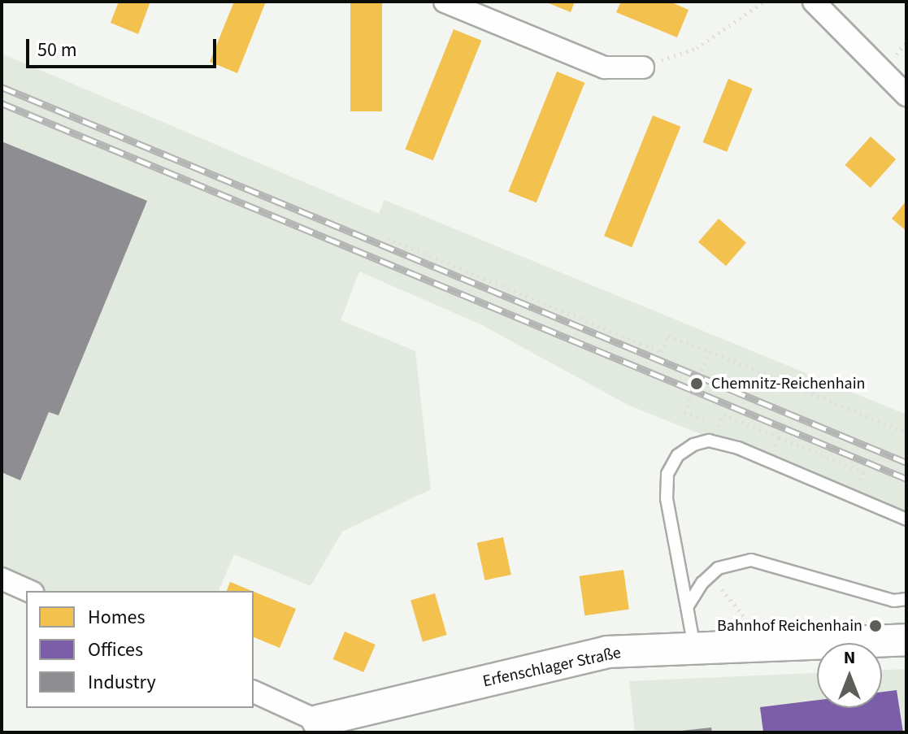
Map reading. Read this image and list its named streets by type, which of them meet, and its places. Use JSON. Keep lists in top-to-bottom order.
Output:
{
  "streets": {
    "main road": ["Erfenschlager Straße"]
  },
  "places": ["Chemnitz-Reichenhain", "Bahnhof Reichenhain"],
  "legend": ["Homes", "Offices", "Industry"],
  "scale_bar": "50 m",
  "north": "top"
}
